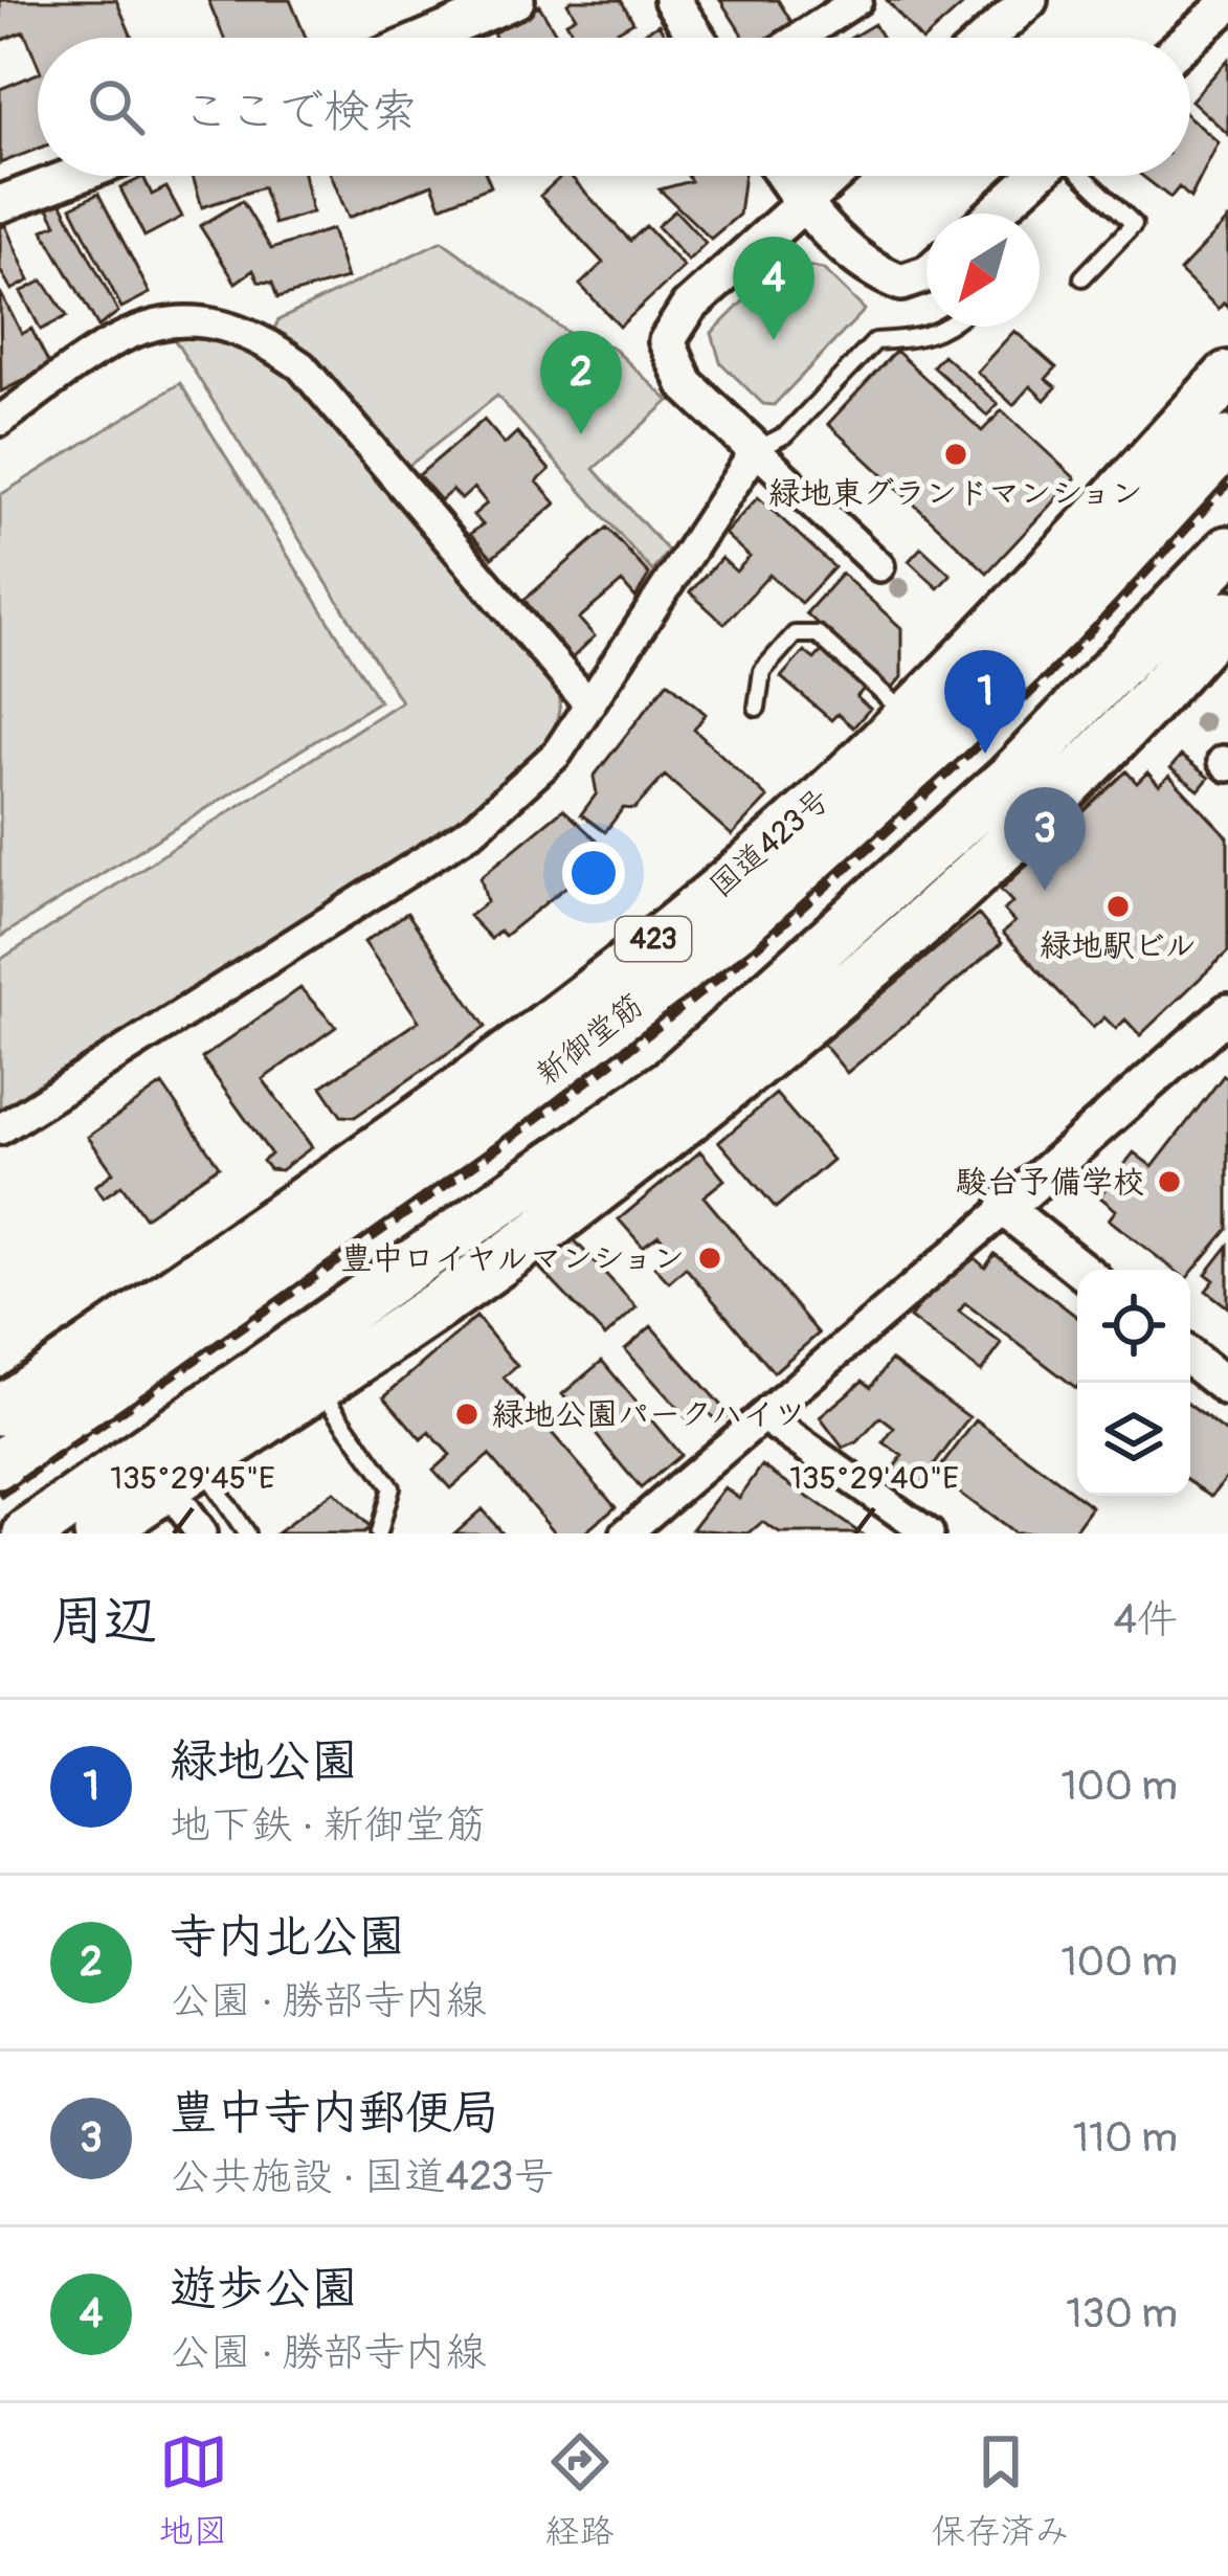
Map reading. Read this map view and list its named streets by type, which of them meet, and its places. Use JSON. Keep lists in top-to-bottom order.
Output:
{
  "streets": {
    "highway": ["国道423号", "423", "新御堂筋"]
  },
  "places": [
    "緑地東グランドマンション",
    "緑地駅ビル",
    "駿台予備学校",
    "豊中ロイヤルマンション",
    "緑地公園パークハイツ"
  ],
  "north": "bottom left",
  "page": {
    "search": "ここで検索",
    "pins": [
      "4",
      "2",
      "1",
      "3"
    ],
    "heading": ["周辺", "4件"],
    "list": [
      {
        "mark": "1",
        "name": "緑地公園",
        "note": "地下鉄 · 新御堂筋",
        "value": "100 m"
      },
      {
        "mark": "2",
        "name": "寺内北公園",
        "note": "公園 · 勝部寺内線",
        "value": "100 m"
      },
      {
        "mark": "3",
        "name": "豊中寺内郵便局",
        "note": "公共施設 · 国道423号",
        "value": "110 m"
      },
      {
        "mark": "4",
        "name": "遊歩公園",
        "note": "公園 · 勝部寺内線",
        "value": "130 m"
      }
    ],
    "nav": ["地図", "経路", "保存済み"]
  },
  "coordinates": ["135°29'45\"E", "135°29'40\"E"]
}
